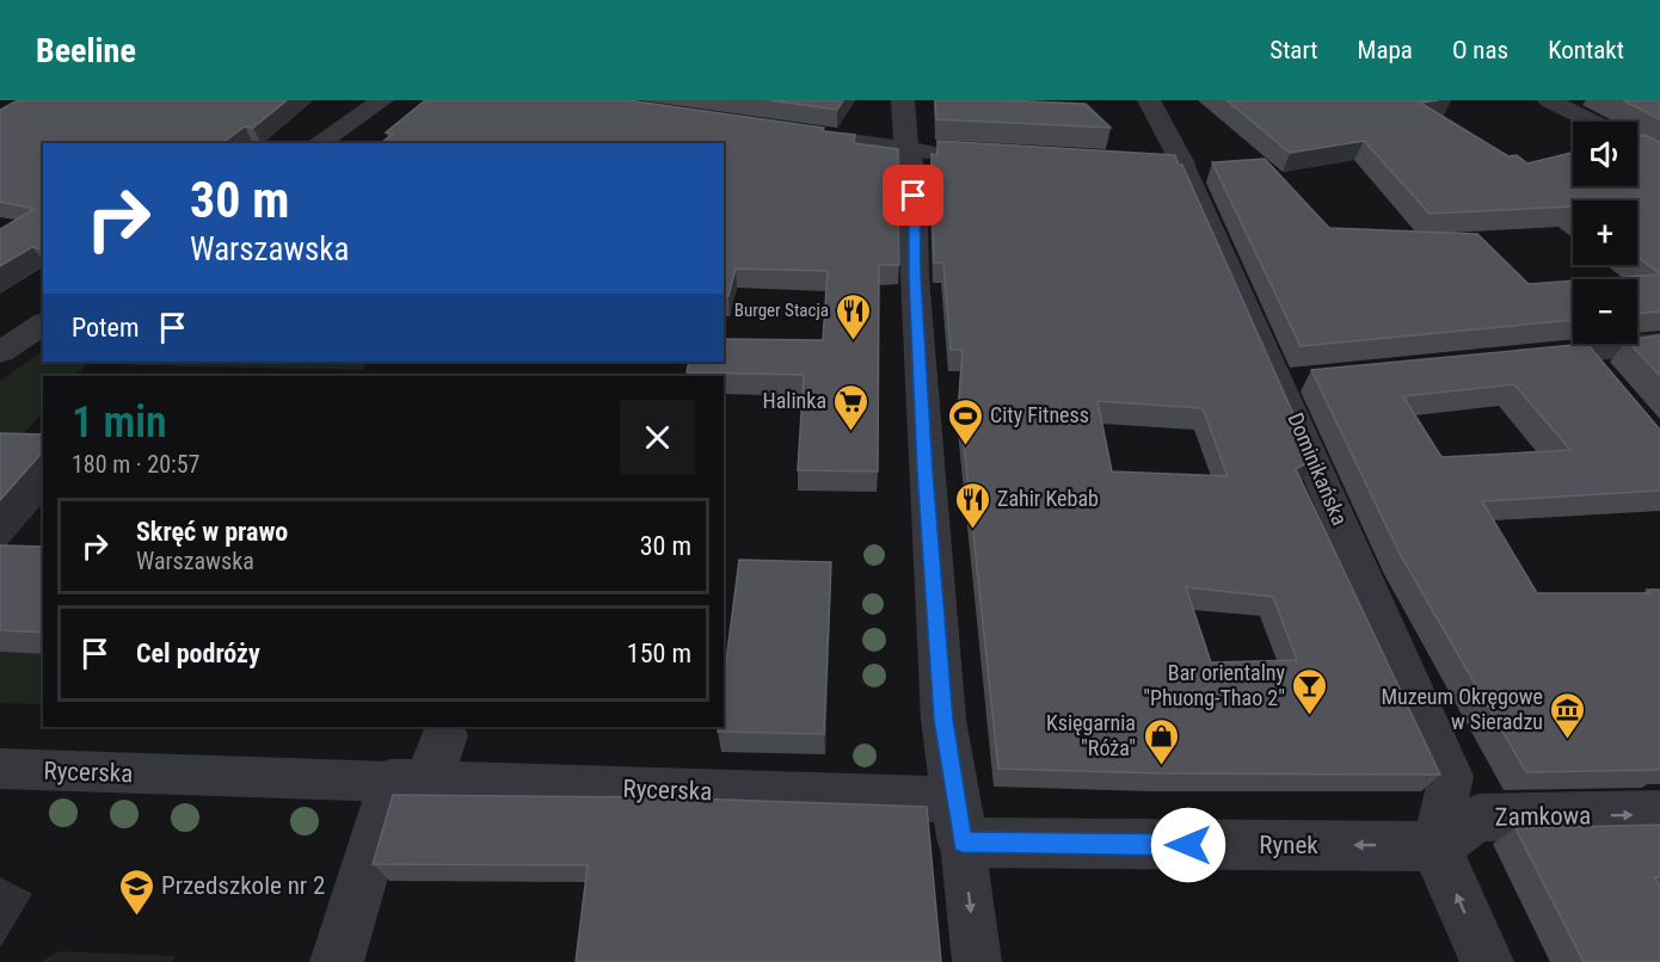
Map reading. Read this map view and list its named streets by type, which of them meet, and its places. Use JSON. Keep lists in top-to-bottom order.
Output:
{
  "streets": {
    "street": [
      "Dominikańska",
      "Rycerska",
      "Zamkowa",
      "Rynek"
    ]
  },
  "crossings": [
    ["Dominikańska", "Zamkowa"],
    ["Dominikańska", "Rynek"],
    ["Rycerska", "Rynek"],
    ["Zamkowa", "Rynek"]
  ],
  "one_way": ["Zamkowa", "Rynek"],
  "places": {
    "restaurant": ["Burger Stacja", "Zahir Kebab"],
    "supermarket": ["Halinka"],
    "sports": ["City Fitness"],
    "bar": ["Bar orientalny \"Phuong-Thao 2\""],
    "museum": ["Muzeum Okręgowe w Sieradzu"],
    "shop": ["Księgarnia \"Róża\""],
    "school or university": ["Przedszkole nr 2"]
  },
  "page": {
    "header": "Beeline",
    "nav": [
      "Start",
      "Mapa",
      "O nas",
      "Kontakt"
    ],
    "map_buttons": ["+", "−"],
    "turn": ["30 m", "Warszawska"],
    "then": "Potem",
    "heading": ["1 min", "180 m · 20:57"],
    "list": [
      {
        "name": "Skręć w prawo",
        "note": "Warszawska",
        "value": "30 m"
      },
      {
        "name": "Cel podróży",
        "value": "150 m"
      }
    ]
  }
}
